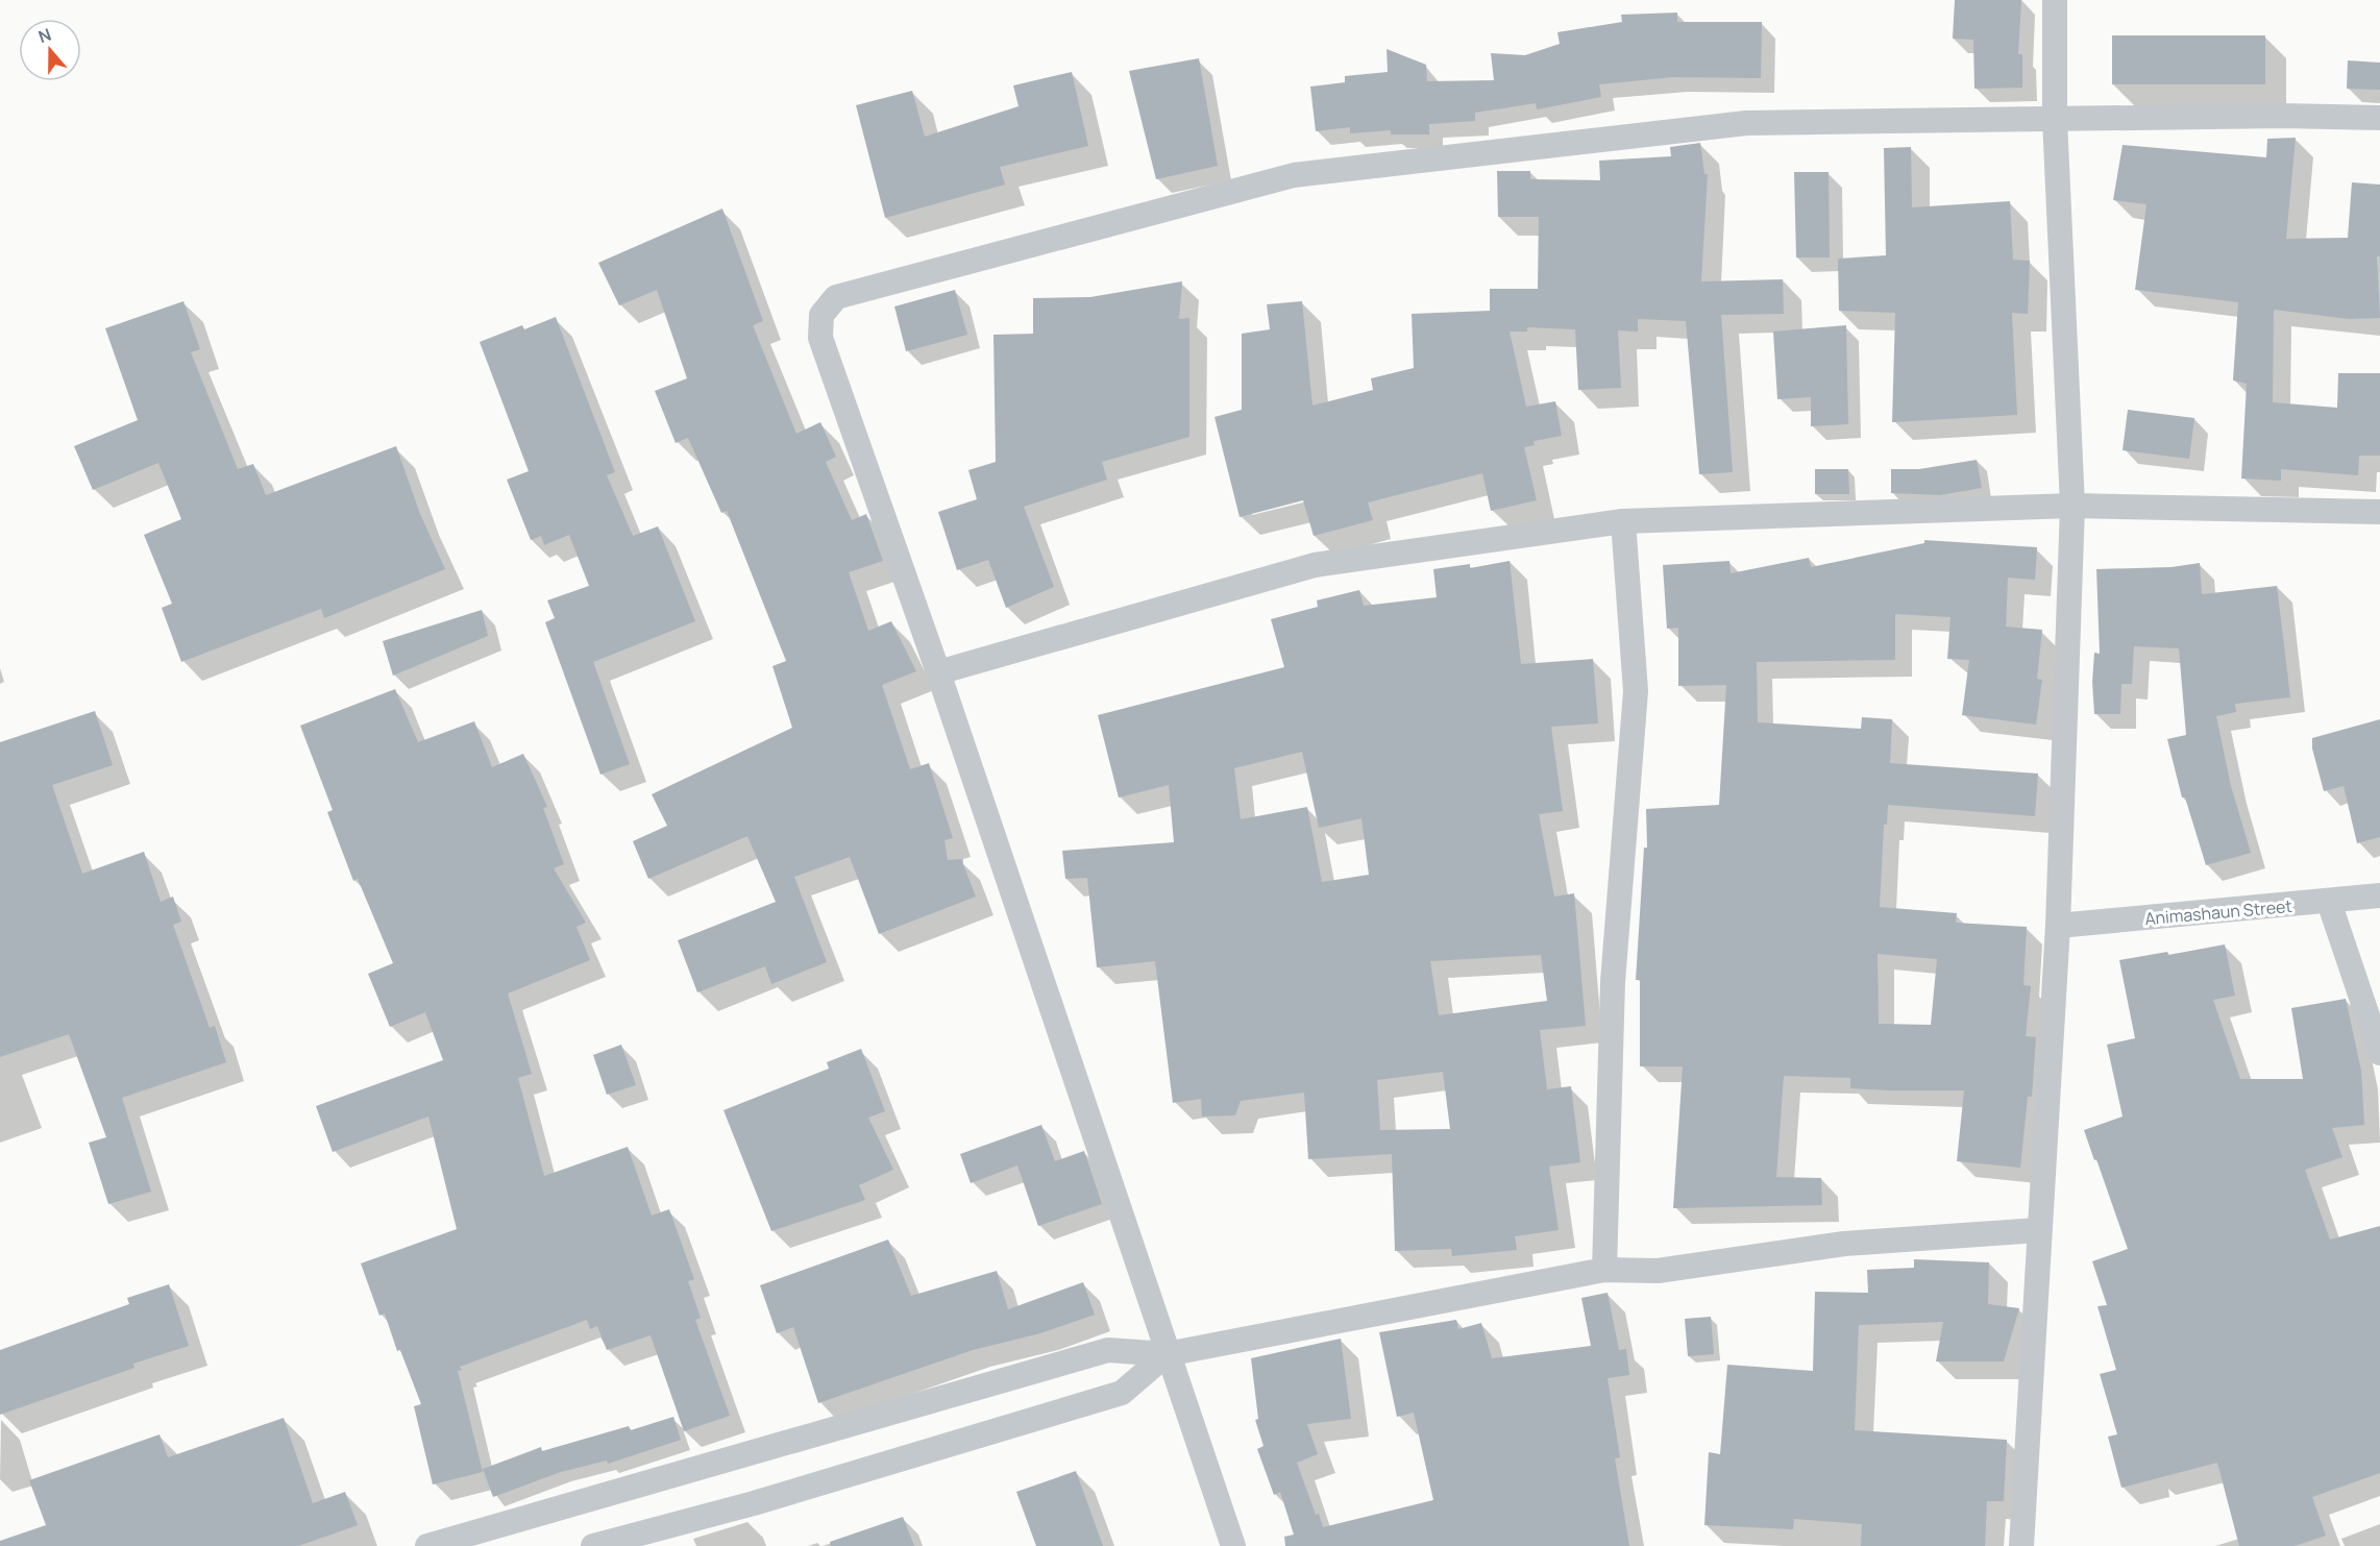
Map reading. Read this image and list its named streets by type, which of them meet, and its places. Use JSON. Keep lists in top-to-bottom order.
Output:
{
  "streets": {
    "street": ["Animashaun Street"]
  },
  "north": "top"
}
